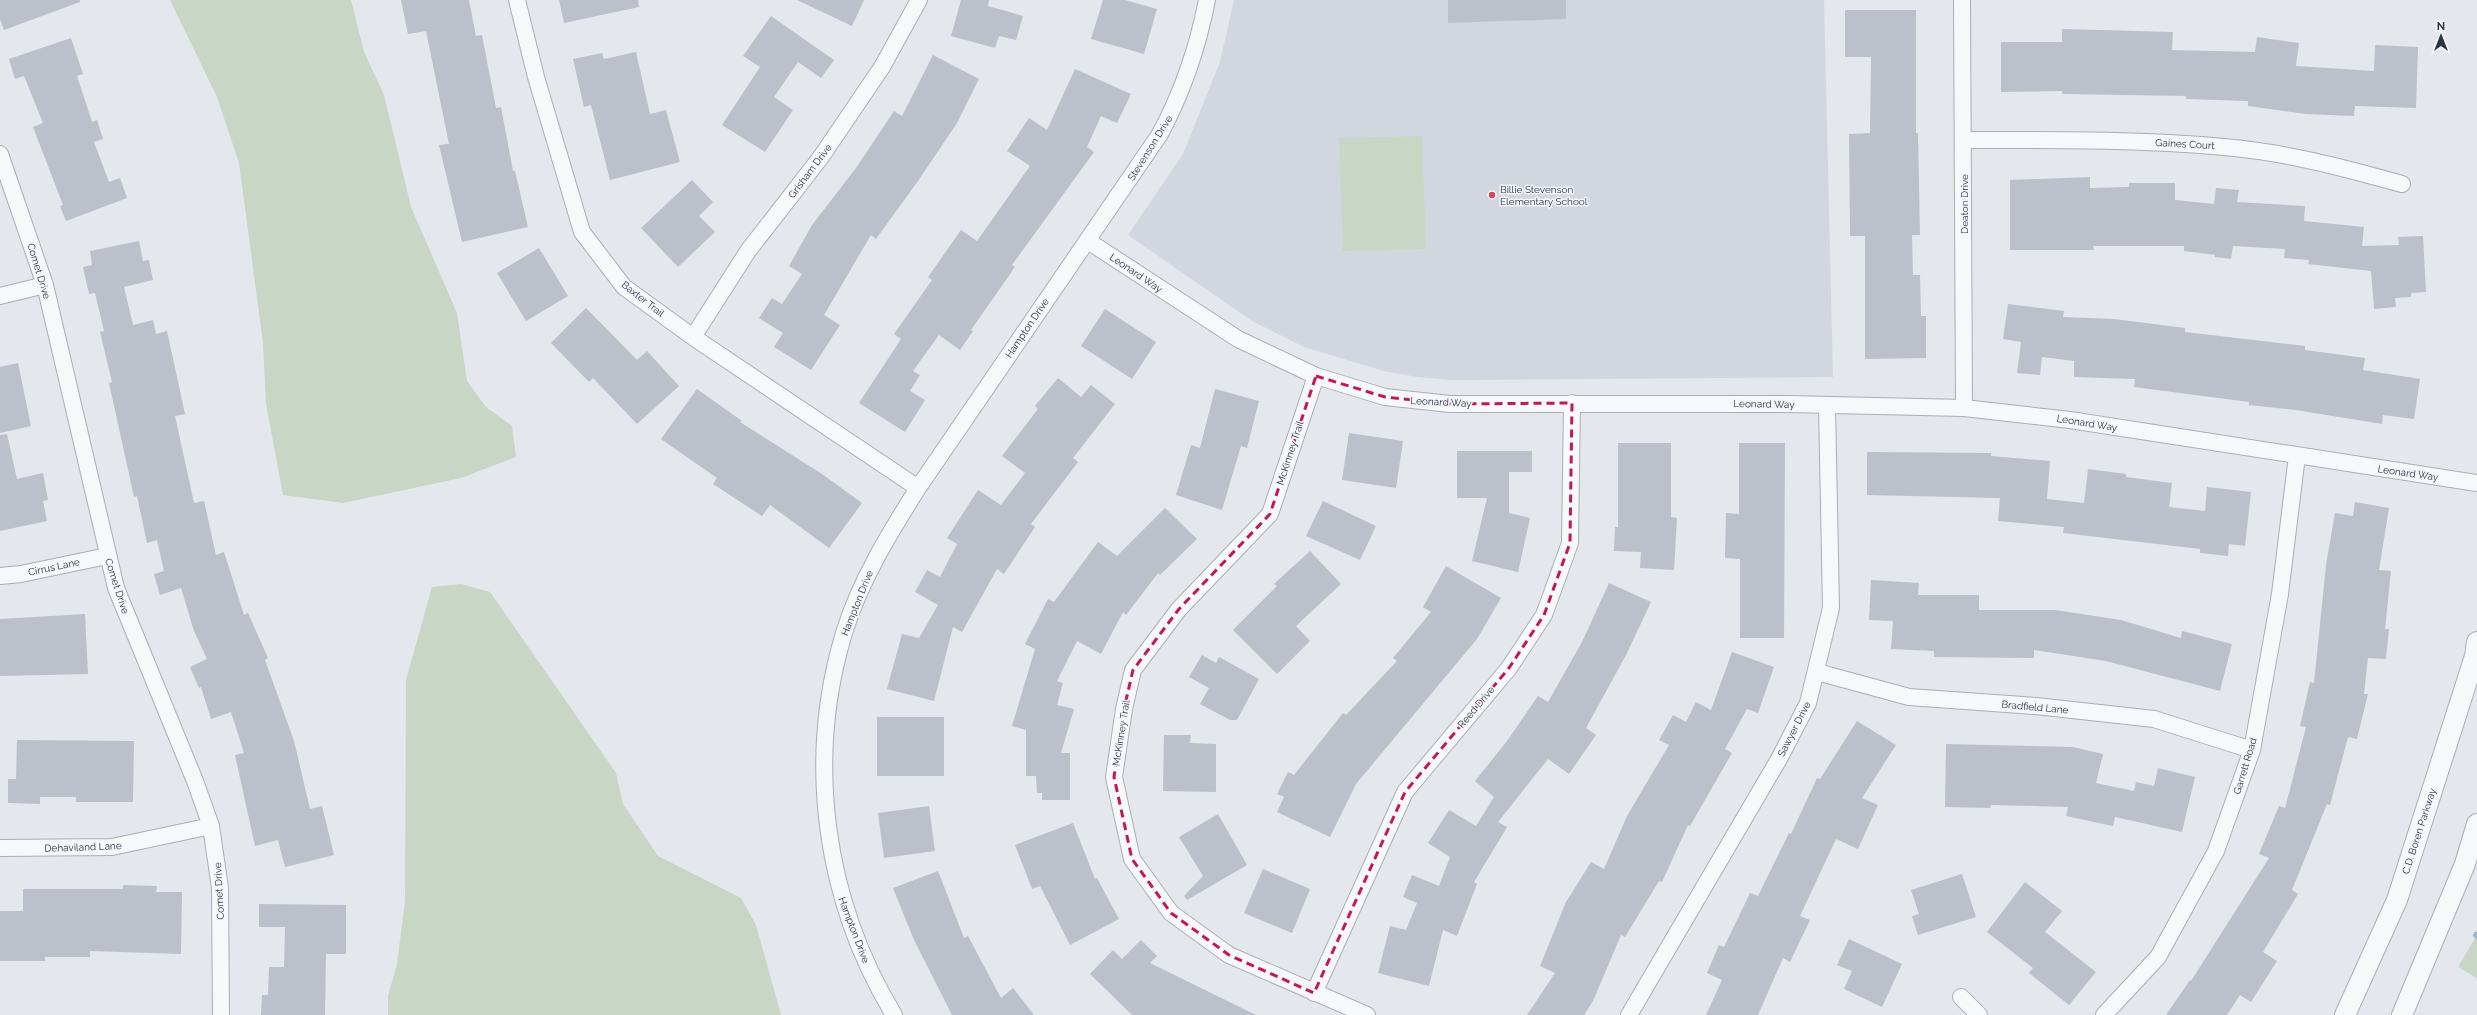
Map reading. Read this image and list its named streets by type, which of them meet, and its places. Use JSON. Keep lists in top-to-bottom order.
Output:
{
  "streets": {
    "street": [
      "Gaines Court",
      "Stevenson Drive",
      "Grisham Drive",
      "Deaton Drive",
      "Comet Drive",
      "Leonard Way",
      "Baxter Trail",
      "Hampton Drive",
      "McKinney Trail",
      "Cirrus Lane",
      "Reed Drive",
      "Bradfield Lane",
      "Sawyer Drive",
      "Garrett Road",
      "C.D. Boren Parkway",
      "Dehaviland Lane"
    ]
  },
  "crossings": [
    ["Gaines Court", "Deaton Drive"],
    ["Stevenson Drive", "Leonard Way"],
    ["Stevenson Drive", "Hampton Drive"],
    ["Grisham Drive", "Baxter Trail"],
    ["Deaton Drive", "Leonard Way"],
    ["Comet Drive", "Cirrus Lane"],
    ["Comet Drive", "Dehaviland Lane"],
    ["Leonard Way", "Hampton Drive"],
    ["Leonard Way", "McKinney Trail"],
    ["Leonard Way", "Reed Drive"],
    ["Leonard Way", "Sawyer Drive"],
    ["Leonard Way", "Garrett Road"],
    ["Baxter Trail", "Hampton Drive"],
    ["McKinney Trail", "Reed Drive"],
    ["Bradfield Lane", "Sawyer Drive"],
    ["Bradfield Lane", "Garrett Road"]
  ],
  "places": ["Billie Stevenson Elementary School"],
  "north": "top"
}
